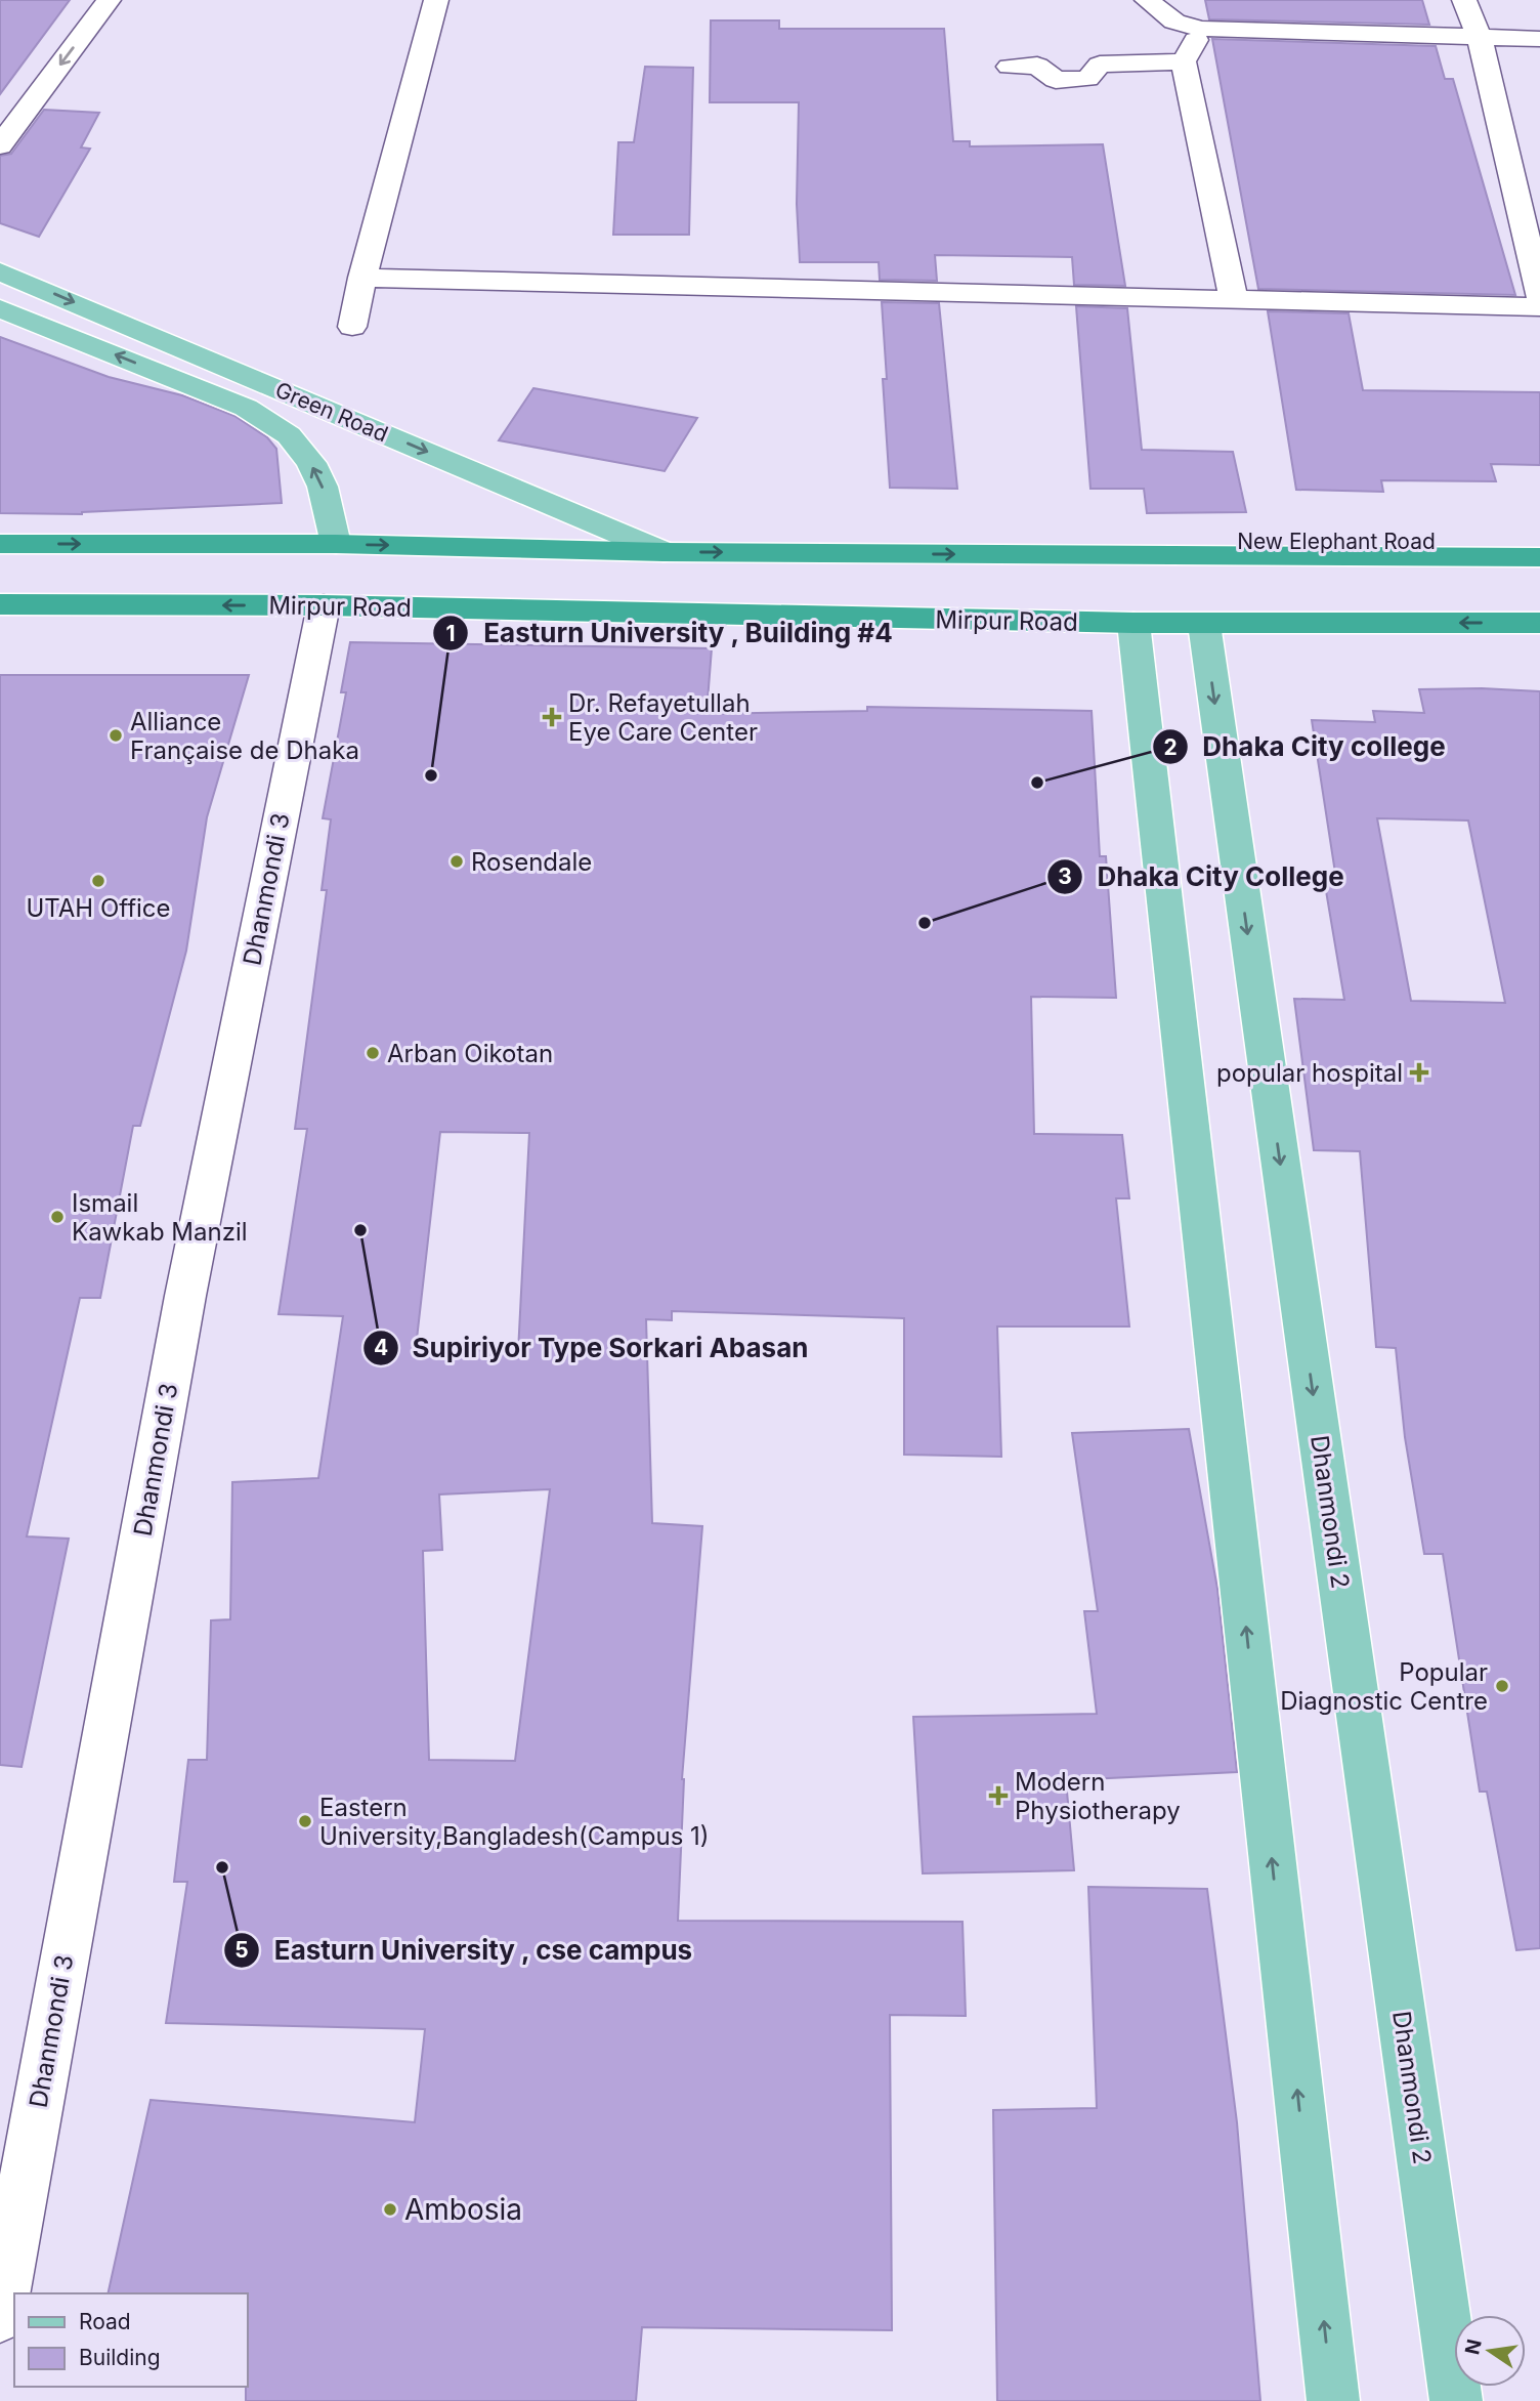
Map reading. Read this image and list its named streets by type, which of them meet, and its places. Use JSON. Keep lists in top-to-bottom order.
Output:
{
  "streets": {
    "highway": ["New Elephant Road", "Mirpur Road"],
    "main road": ["Green Road", "Dhanmondi 2"],
    "street": ["Dhanmondi 3"]
  },
  "crossings": [
    ["Green Road", "Mirpur Road"],
    ["Green Road", "Dhanmondi 3"],
    ["New Elephant Road", "Mirpur Road"],
    ["Mirpur Road", "Dhanmondi 3"],
    ["Mirpur Road", "Dhanmondi 2"]
  ],
  "places": {
    "health": ["Dr. Refayetullah Eye Care Center", "popular hospital", "Modern Physiotherapy"],
    "other": [
      "Alliance Française de Dhaka",
      "Easturn University , Building #4",
      "Dhaka City college",
      "Rosendale",
      "UTAH Office",
      "Dhaka City College",
      "Arban Oikotan",
      "Ismail Kawkab Manzil",
      "Supiriyor Type Sorkari Abasan",
      "Popular Diagnostic Centre",
      "Eastern University,Bangladesh(Campus 1)",
      "Easturn University , cse campus",
      "Ambosia"
    ]
  },
  "legend": ["Road", "Building"],
  "north": "left"
}
